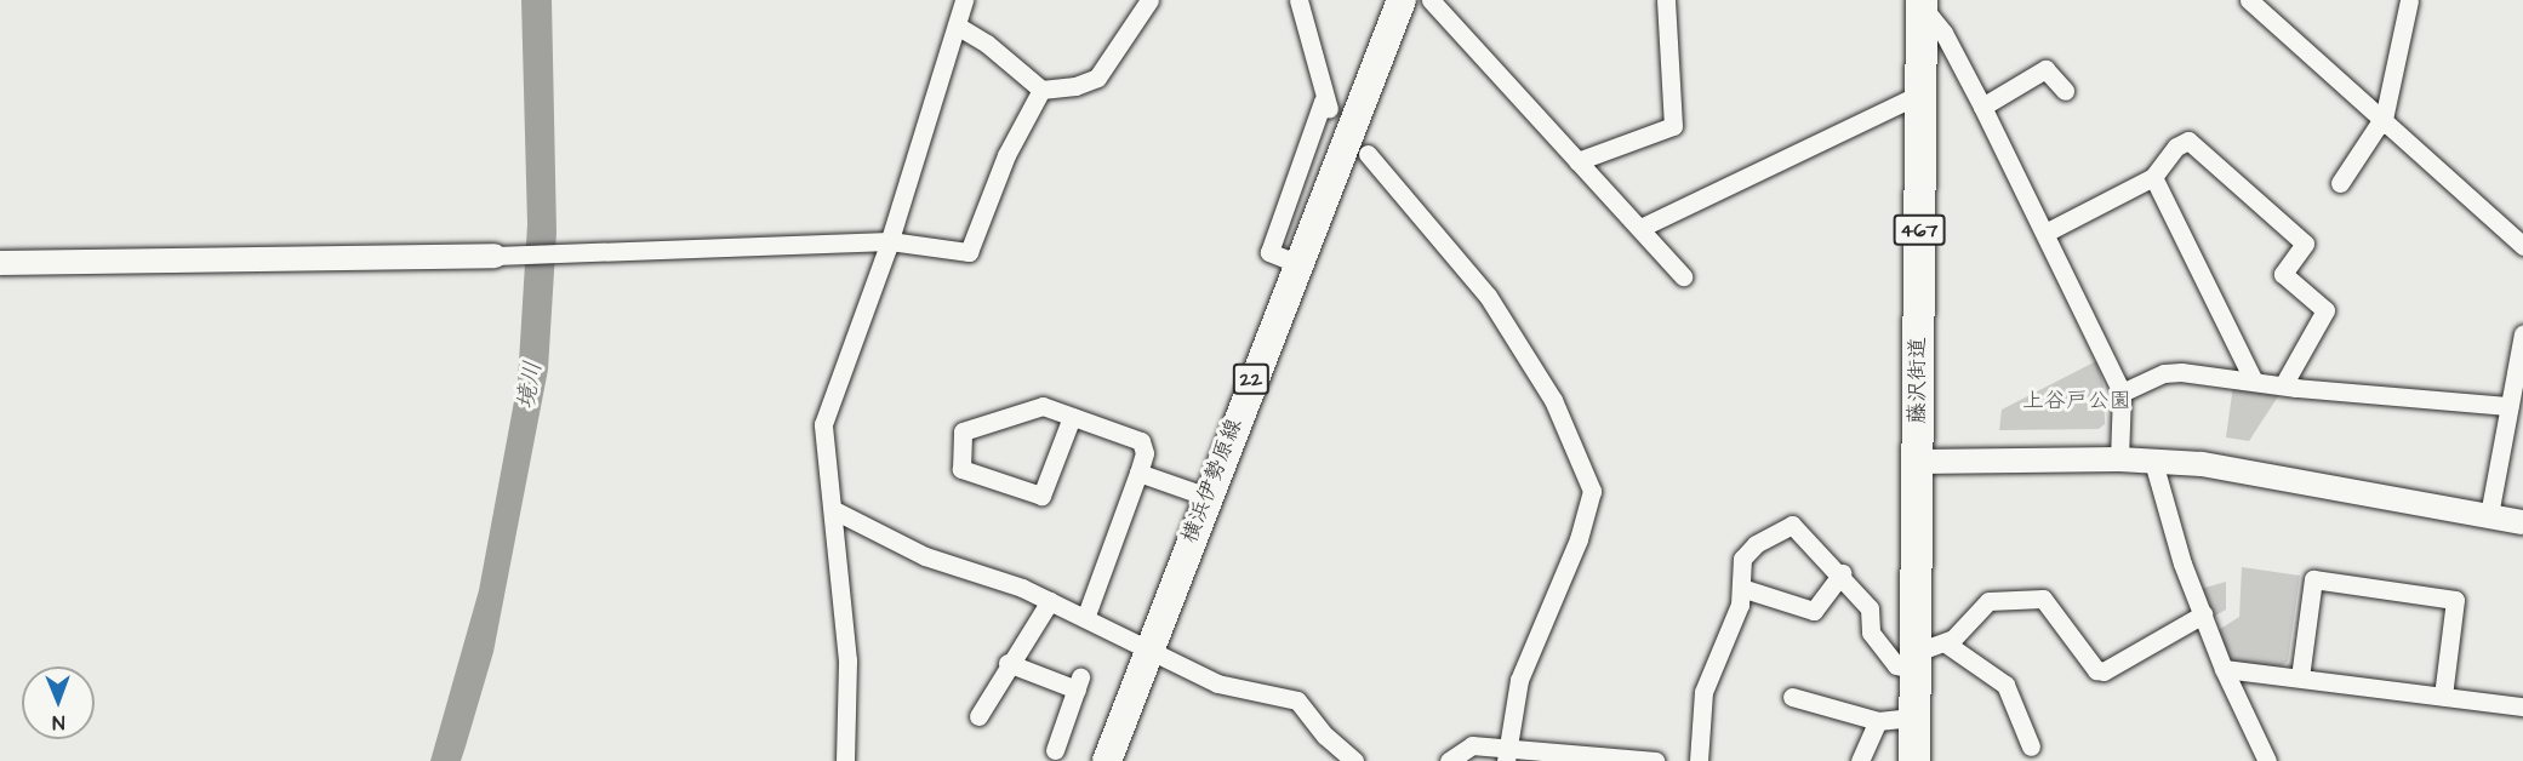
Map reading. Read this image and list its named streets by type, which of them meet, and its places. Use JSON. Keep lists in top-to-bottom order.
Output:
{
  "streets": {
    "highway": ["467", "藤沢街道"],
    "main road": ["22", "横浜伊勢原線"]
  },
  "water": ["境川"],
  "parks": ["上谷戸公園"],
  "north": "bottom"
}
